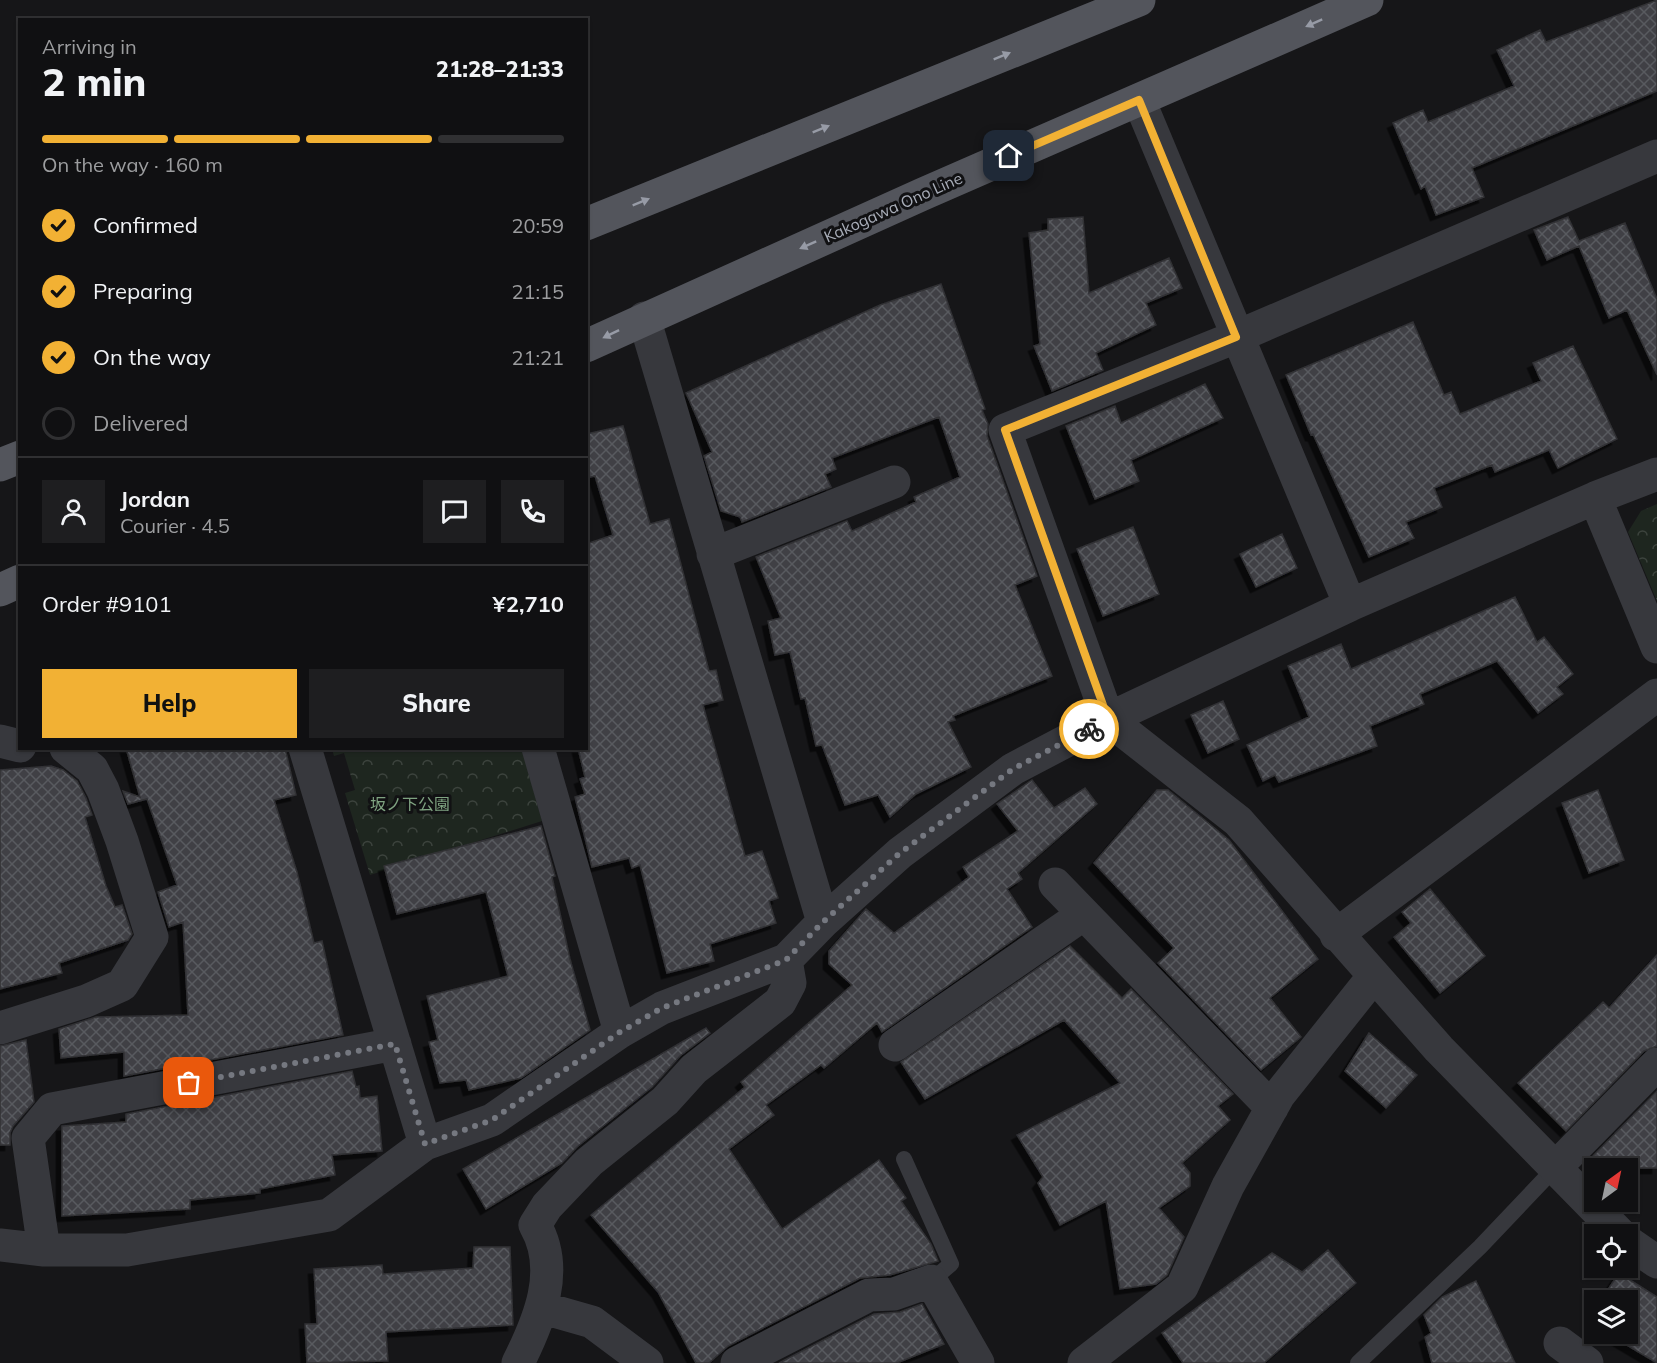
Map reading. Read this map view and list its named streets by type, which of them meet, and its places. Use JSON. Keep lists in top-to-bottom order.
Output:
{
  "streets": {
    "main road": ["Kakogawa Ono Line"]
  },
  "parks": ["坂ノ下公園"],
  "north": "top right",
  "page": {
    "heading": ["2 min", "Arriving in", "21:28–21:33"],
    "panel": [
      "Jordan",
      "Courier · 4.5",
      "Order #9101",
      "¥2,710"
    ],
    "bar": "On the way · 160 m",
    "list": [
      ["Confirmed", "20:59"],
      ["Preparing", "21:15"],
      ["On the way", "21:21"],
      "Delivered"
    ],
    "buttons": ["Help", "Share"]
  }
}
